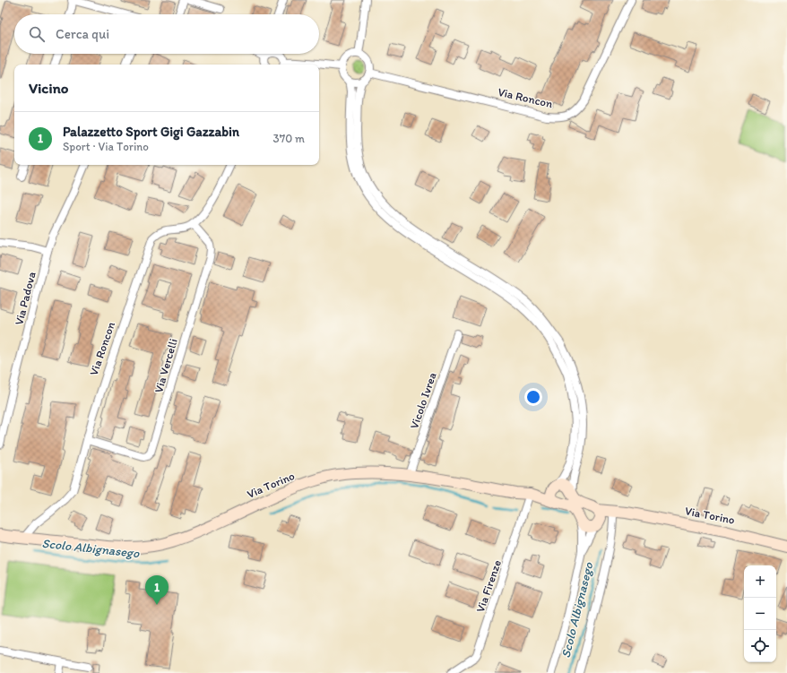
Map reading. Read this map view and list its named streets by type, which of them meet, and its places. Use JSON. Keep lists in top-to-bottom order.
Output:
{
  "streets": {
    "street": [
      "Via Roncon",
      "Via Padova",
      "Via Vercelli",
      "Vicolo Ivrea",
      "Via Torino",
      "Via Firenze"
    ]
  },
  "crossings": [
    ["Via Roncon", "Via Vercelli"],
    ["Via Roncon", "Via Torino"],
    ["Vicolo Ivrea", "Via Torino"],
    ["Via Torino", "Via Firenze"]
  ],
  "water": ["Scolo Albignasego"],
  "page": {
    "search": "Cerca qui",
    "heading": "Vicino",
    "list": [
      {
        "mark": "1",
        "name": "Palazzetto Sport Gigi Gazzabin",
        "note": "Sport · Via Torino",
        "value": "370 m"
      }
    ],
    "map_buttons": ["+", "−"],
    "pins": "1"
  }
}
